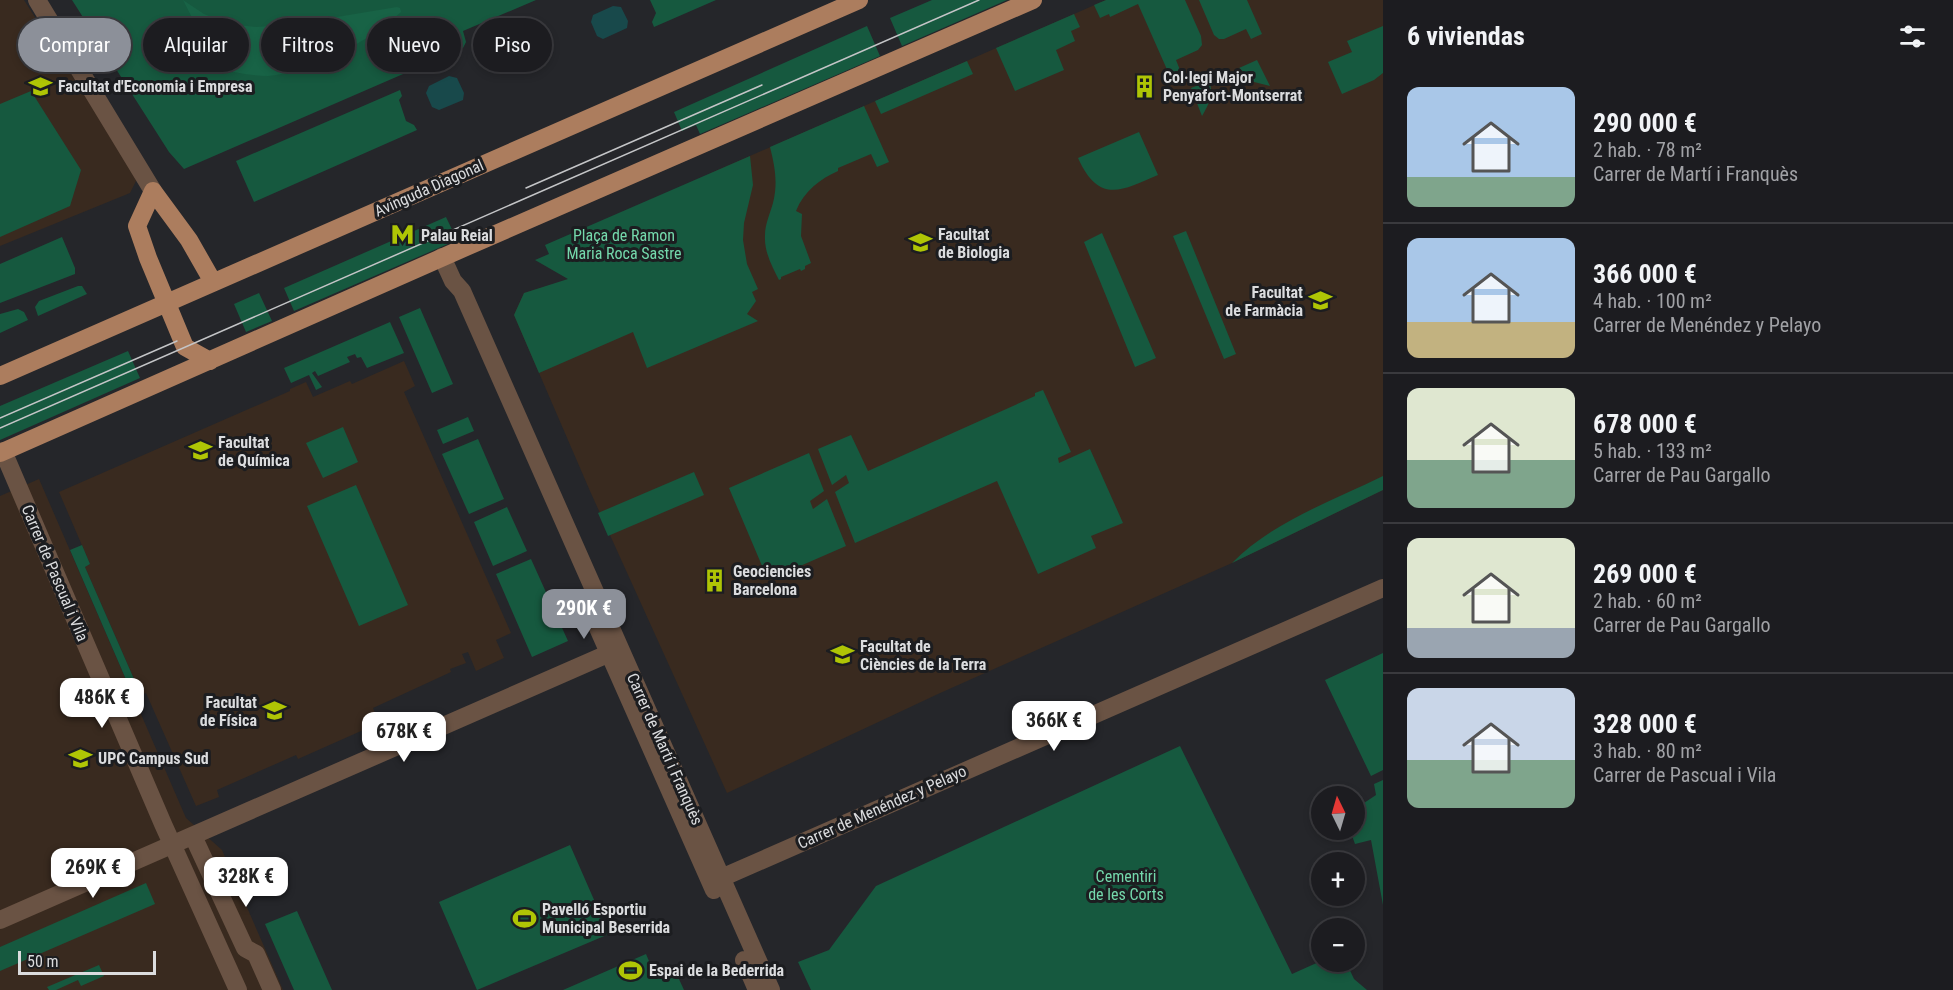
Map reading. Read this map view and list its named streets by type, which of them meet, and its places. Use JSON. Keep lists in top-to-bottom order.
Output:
{
  "streets": {
    "main road": ["Avinguda Diagonal"],
    "street": ["Carrer de Pascual i Vila", "Carrer de Martí i Franquès", "Carrer de Menéndez y Pelayo"]
  },
  "crossings": [
    ["Carrer de Martí i Franquès", "Carrer de Menéndez y Pelayo"]
  ],
  "parks": ["Plaça de Ramon Maria Roca Sastre", "Cementiri de les Corts"],
  "places": {
    "school or university": [
      "Facultat d'Economia i Empresa",
      "Facultat de Biologia",
      "Facultat de Farmàcia",
      "Facultat de Química",
      "Facultat de Ciències de la Terra",
      "Facultat de Física",
      "UPC Campus Sud"
    ],
    "building": ["Col·legi Major Penyafort-Montserrat", "Geociencies Barcelona"],
    "metro station": ["Palau Reial"],
    "sports": ["Pavelló Esportiu Municipal Beserrida", "Espai de la Bederrida"]
  },
  "scale_bar": "50 m",
  "north": "top",
  "page": {
    "heading": "6 viviendas",
    "chip": [
      "Comprar",
      "Alquilar",
      "Filtros",
      "Nuevo",
      "Piso"
    ],
    "list": [
      {
        "name": "290 000 €",
        "note": "2 hab. · 78 m² · Carrer de Martí i Franquès"
      },
      {
        "name": "366 000 €",
        "note": "4 hab. · 100 m² · Carrer de Menéndez y Pelayo"
      },
      {
        "name": "678 000 €",
        "note": "5 hab. · 133 m² · Carrer de Pau Gargallo"
      },
      {
        "name": "269 000 €",
        "note": "2 hab. · 60 m² · Carrer de Pau Gargallo"
      },
      {
        "name": "328 000 €",
        "note": "3 hab. · 80 m² · Carrer de Pascual i Vila"
      }
    ],
    "price": [
      "290K €",
      "486K €",
      "366K €",
      "678K €",
      "269K €",
      "328K €"
    ],
    "map_buttons": ["+", "−"],
    "scale": "50 m"
  }
}
